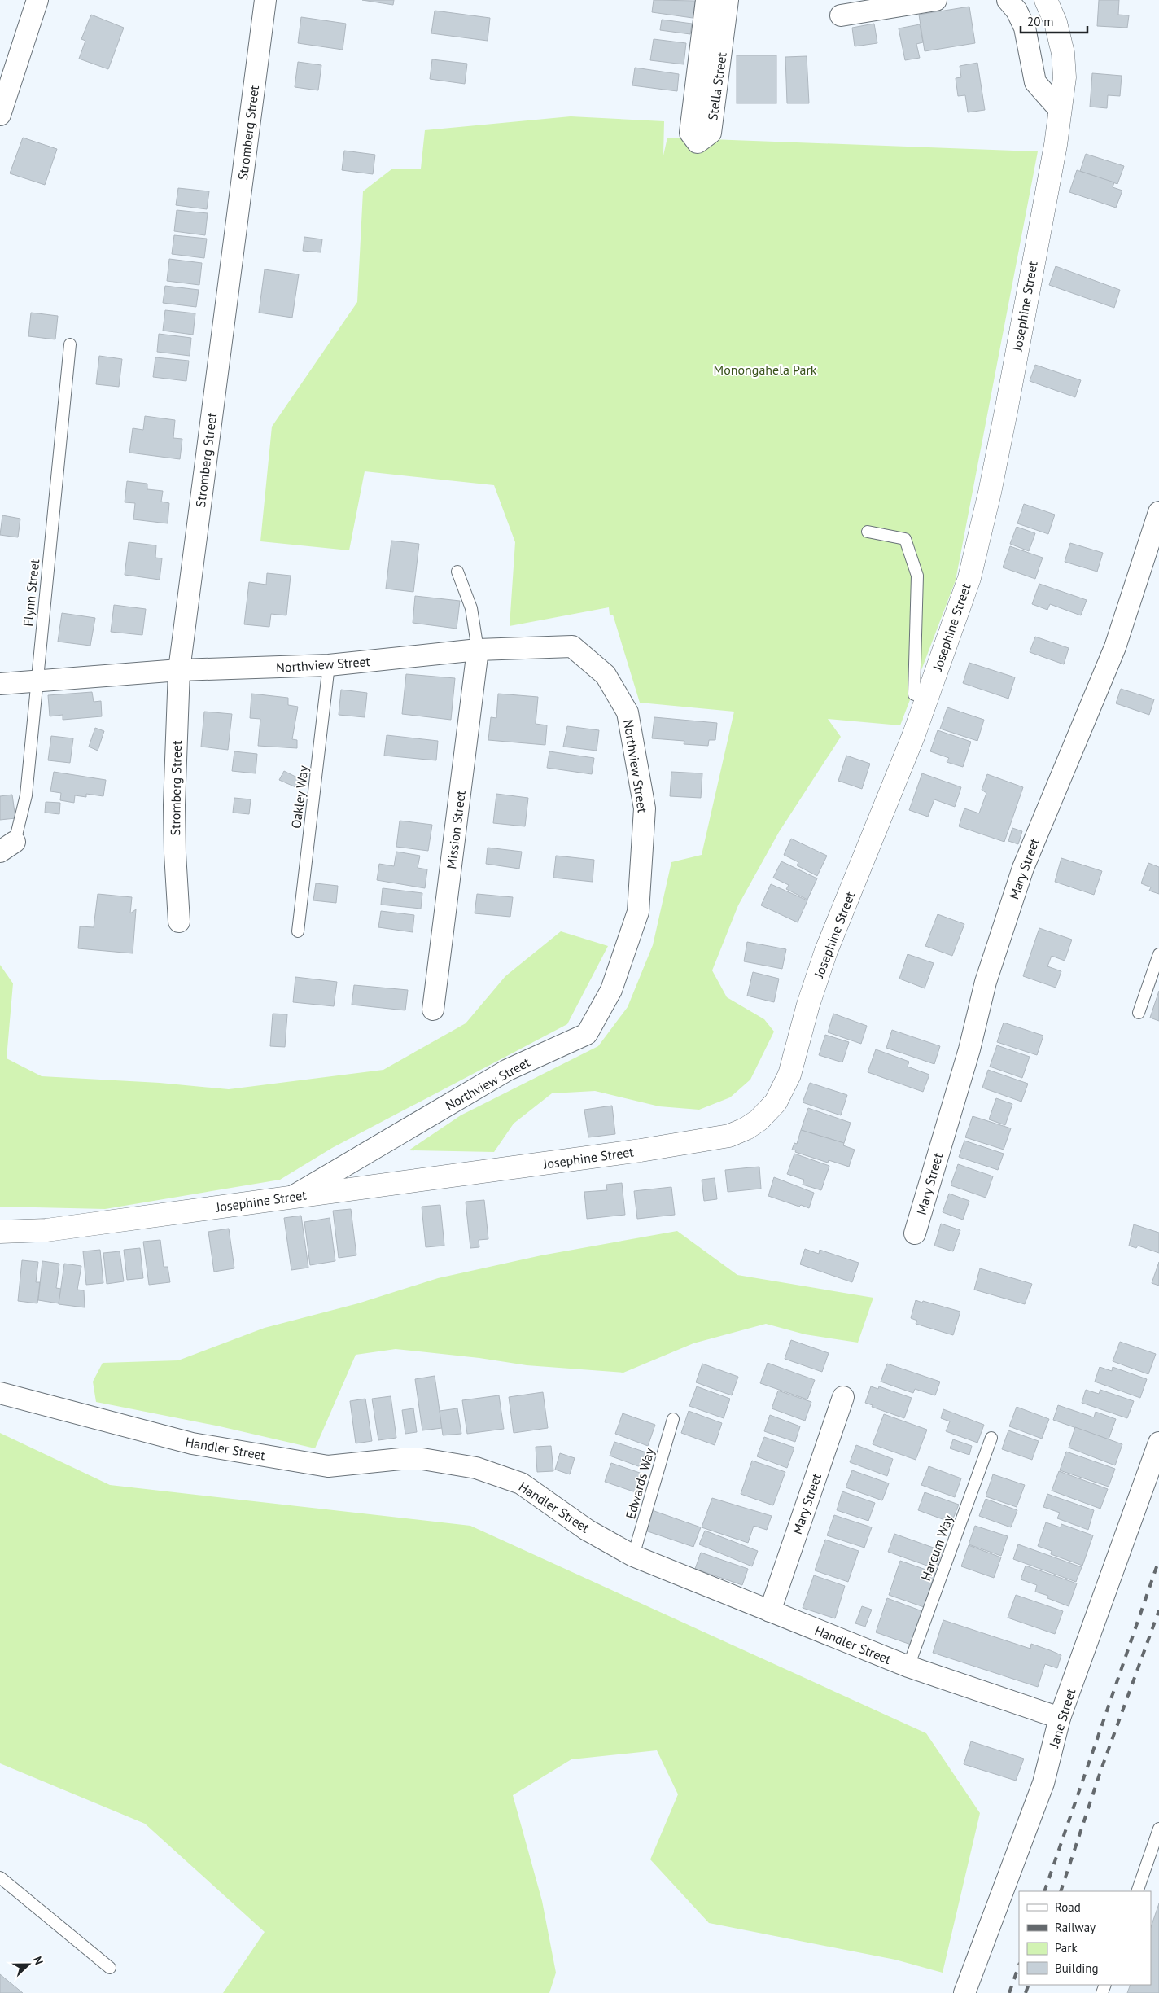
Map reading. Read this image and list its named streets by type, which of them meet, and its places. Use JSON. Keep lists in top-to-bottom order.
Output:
{
  "streets": {
    "street": [
      "Stella Street",
      "Stromberg Street",
      "Josephine Street",
      "Northview Street",
      "Mission Street",
      "Mary Street",
      "Handler Street",
      "Jane Street"
    ],
    "lane": [
      "Flynn Street",
      "Oakley Way",
      "Edwards Way",
      "Harcum Way"
    ]
  },
  "crossings": [
    ["Stromberg Street", "Northview Street"],
    ["Josephine Street", "Northview Street"],
    ["Flynn Street", "Northview Street"],
    ["Northview Street", "Oakley Way"],
    ["Northview Street", "Mission Street"],
    ["Mary Street", "Handler Street"],
    ["Handler Street", "Edwards Way"],
    ["Handler Street", "Harcum Way"],
    ["Handler Street", "Jane Street"]
  ],
  "parks": ["Monongahela Park"],
  "legend": [
    "Road",
    "Railway",
    "Park",
    "Building"
  ],
  "scale_bar": "20 m",
  "north": "right"
}
